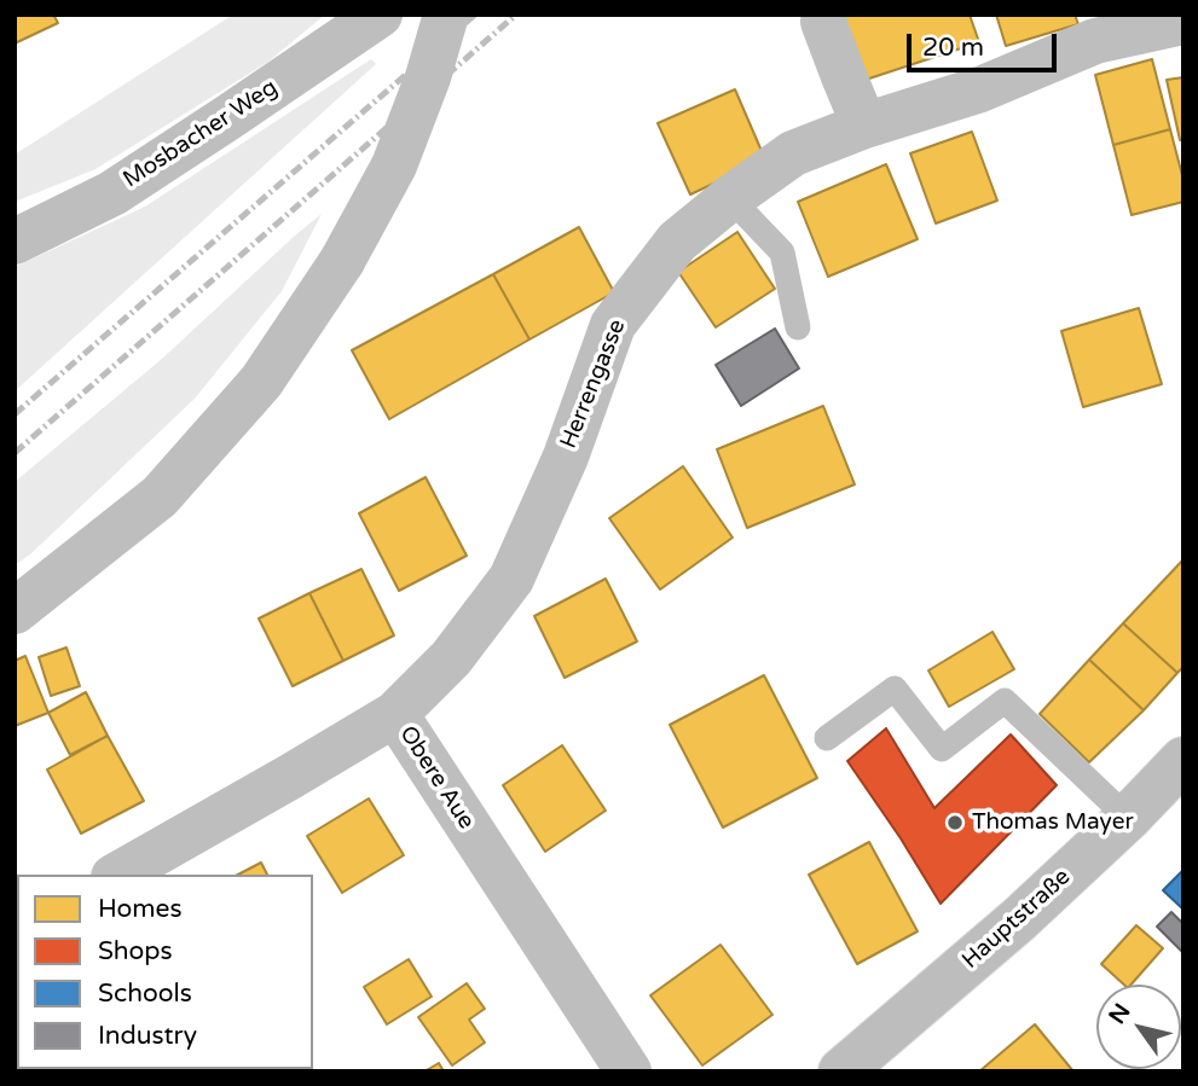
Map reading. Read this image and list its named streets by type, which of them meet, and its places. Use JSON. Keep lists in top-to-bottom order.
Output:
{
  "streets": {
    "main road": ["Hauptstraße"],
    "street": ["Mosbacher Weg", "Herrengasse", "Obere Aue"]
  },
  "crossings": [
    ["Herrengasse", "Obere Aue"]
  ],
  "places": ["Thomas Mayer"],
  "legend": [
    "Homes",
    "Shops",
    "Schools",
    "Industry"
  ],
  "scale_bar": "20 m",
  "north": "top left"
}
